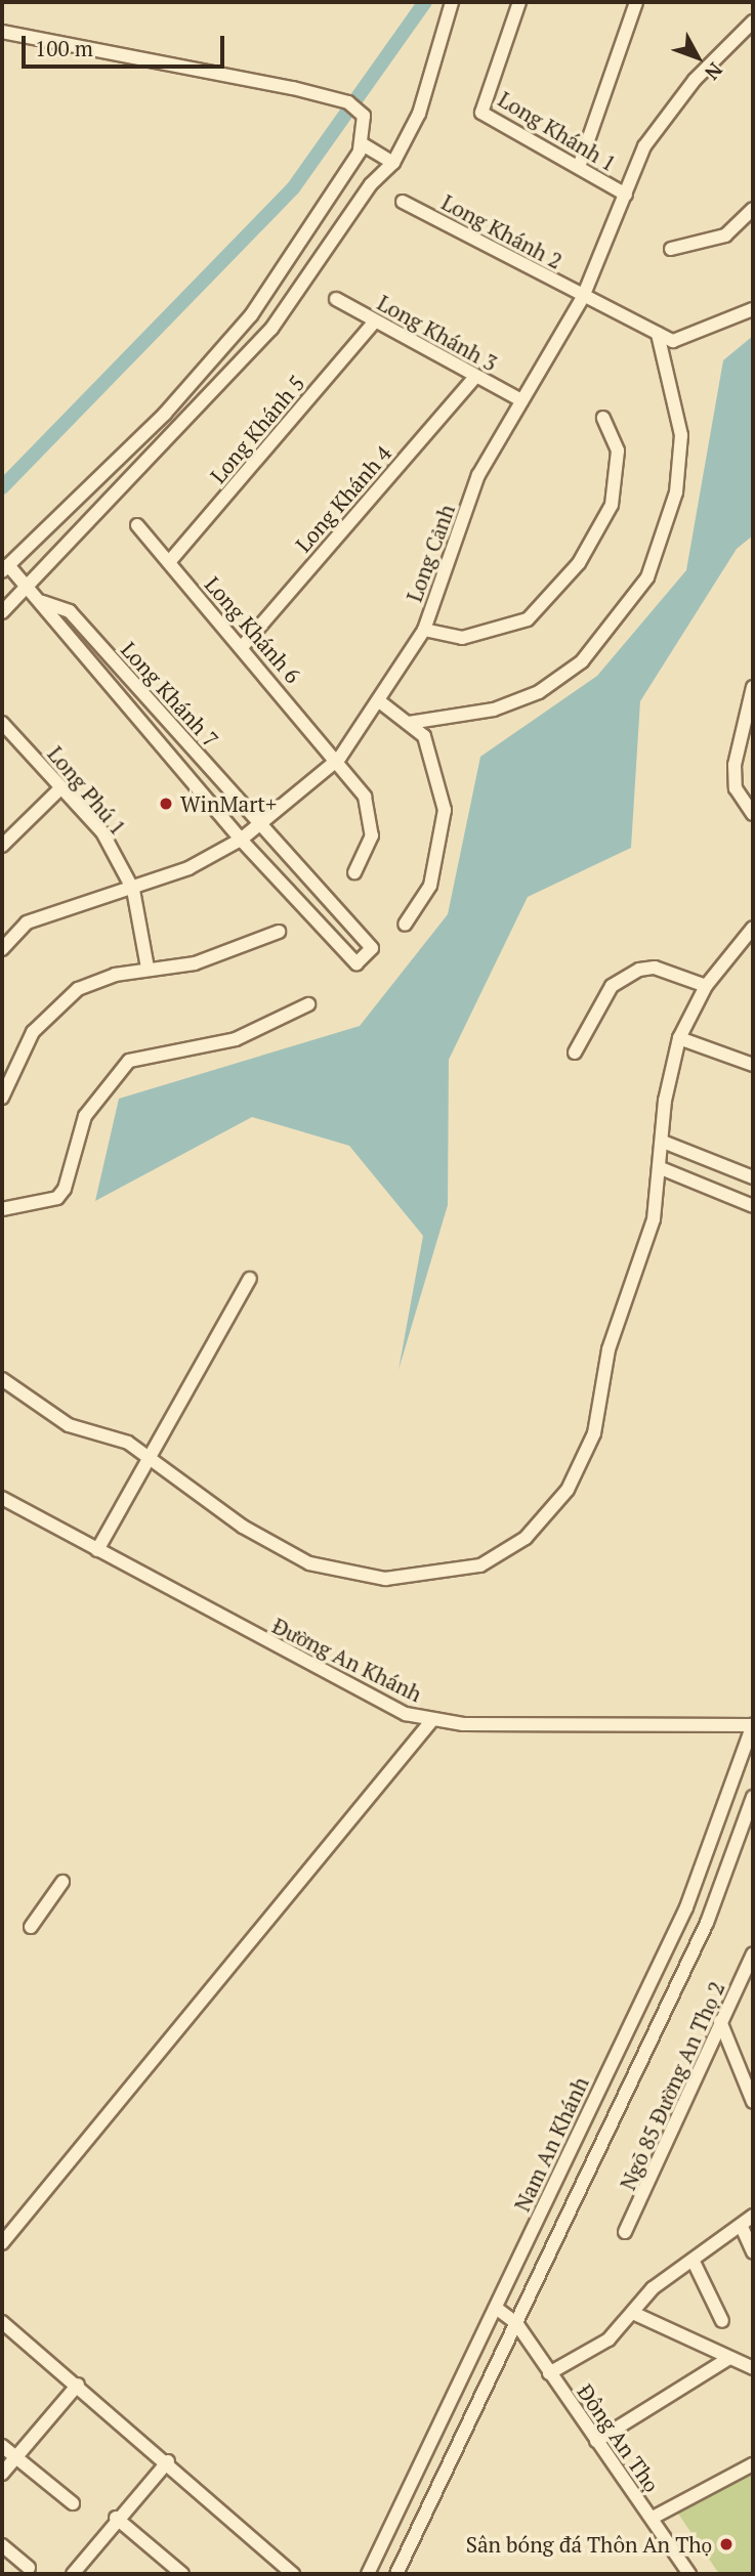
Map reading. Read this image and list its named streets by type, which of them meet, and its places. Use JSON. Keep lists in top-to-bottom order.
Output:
{
  "streets": {
    "street": [
      "Long Khánh 1",
      "Long Khánh 2",
      "Long Khánh 3",
      "Long Khánh 5",
      "Long Khánh 4",
      "Long Cảnh",
      "Long Khánh 6",
      "Long Khánh 7",
      "Long Phú 1",
      "Đường An Khánh",
      "Ngõ 85 Đường An Thọ 2",
      "Nam An Khánh",
      "Đông An Thọ"
    ]
  },
  "crossings": [
    ["Long Khánh 1", "Long Cảnh"],
    ["Long Khánh 2", "Long Cảnh"],
    ["Long Khánh 3", "Long Khánh 5"],
    ["Long Khánh 3", "Long Khánh 4"],
    ["Long Khánh 3", "Long Cảnh"],
    ["Long Khánh 5", "Long Khánh 6"],
    ["Long Khánh 4", "Long Khánh 6"],
    ["Long Cảnh", "Long Khánh 6"],
    ["Long Cảnh", "Long Khánh 7"],
    ["Long Cảnh", "Long Phú 1"],
    ["Đường An Khánh", "Nam An Khánh"],
    ["Nam An Khánh", "Đông An Thọ"]
  ],
  "places": ["WinMart+", "Sân bóng đá Thôn An Thọ"],
  "scale_bar": "100 m",
  "north": "bottom right"
}
